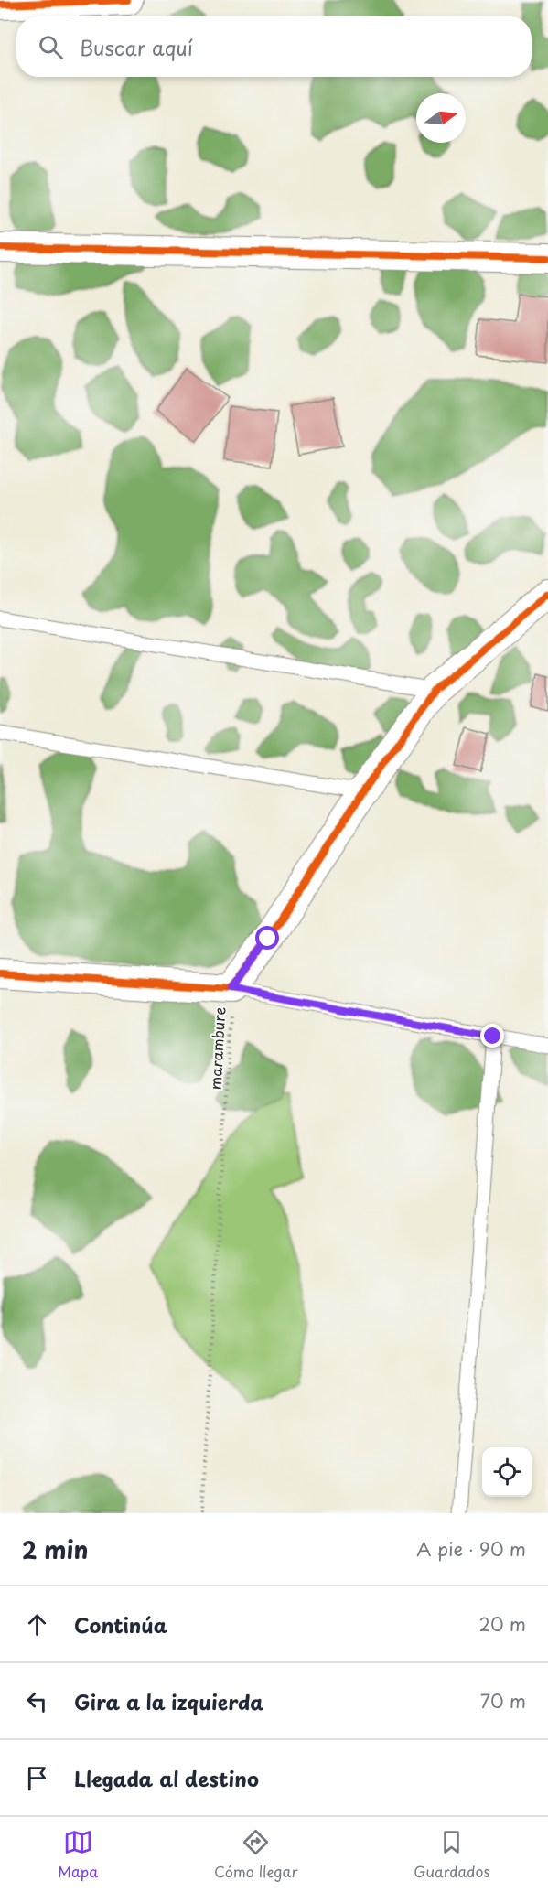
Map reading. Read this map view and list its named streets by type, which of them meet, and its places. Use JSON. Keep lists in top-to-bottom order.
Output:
{
  "streets": {
    "path": ["marambure"]
  },
  "north": "right",
  "page": {
    "search": "Buscar aquí",
    "heading": ["2 min", "A pie · 90 m"],
    "list": [
      ["Continúa", "20 m"],
      ["Gira a la izquierda", "70 m"],
      "Llegada al destino"
    ],
    "nav": ["Mapa", "Cómo llegar", "Guardados"]
  }
}
